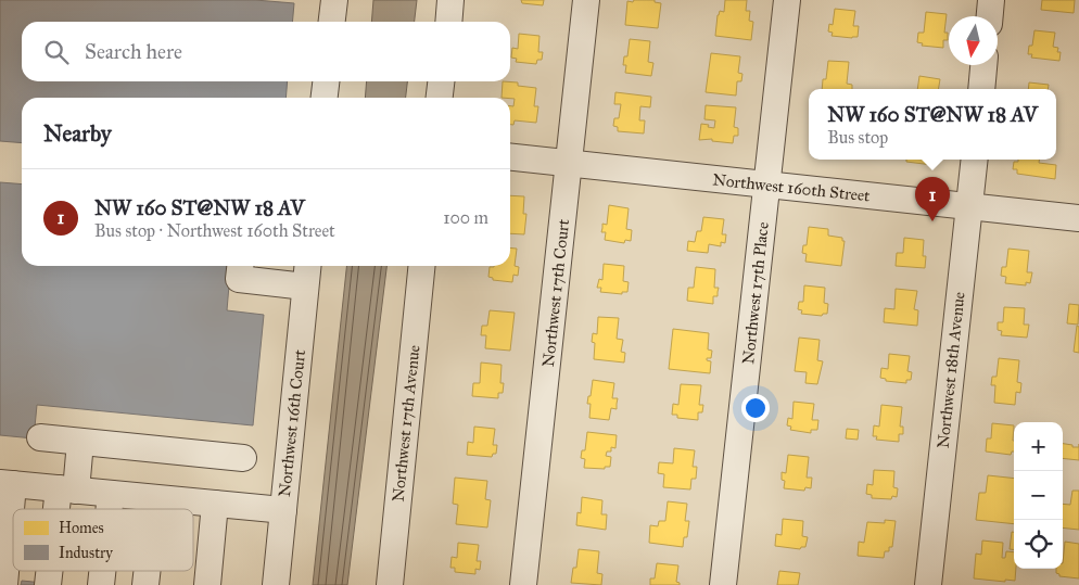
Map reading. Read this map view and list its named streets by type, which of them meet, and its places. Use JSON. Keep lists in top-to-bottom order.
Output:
{
  "streets": {
    "street": [
      "Northwest 160th Street",
      "Northwest 17th Court",
      "Northwest 17th Place",
      "Northwest 18th Avenue",
      "Northwest 16th Court",
      "Northwest 17th Avenue"
    ]
  },
  "crossings": [
    ["Northwest 160th Street", "Northwest 17th Court"],
    ["Northwest 160th Street", "Northwest 17th Place"],
    ["Northwest 160th Street", "Northwest 18th Avenue"]
  ],
  "legend": ["Homes", "Industry"],
  "north": "bottom",
  "page": {
    "search": "Search here",
    "popup": ["NW 160 ST@NW 18 AV", "Bus stop"],
    "heading": "Nearby",
    "list": [
      {
        "mark": "1",
        "name": "NW 160 ST@NW 18 AV",
        "note": "Bus stop · Northwest 160th Street",
        "value": "100 m"
      }
    ],
    "pins": "1",
    "map_buttons": ["+", "−"]
  }
}
